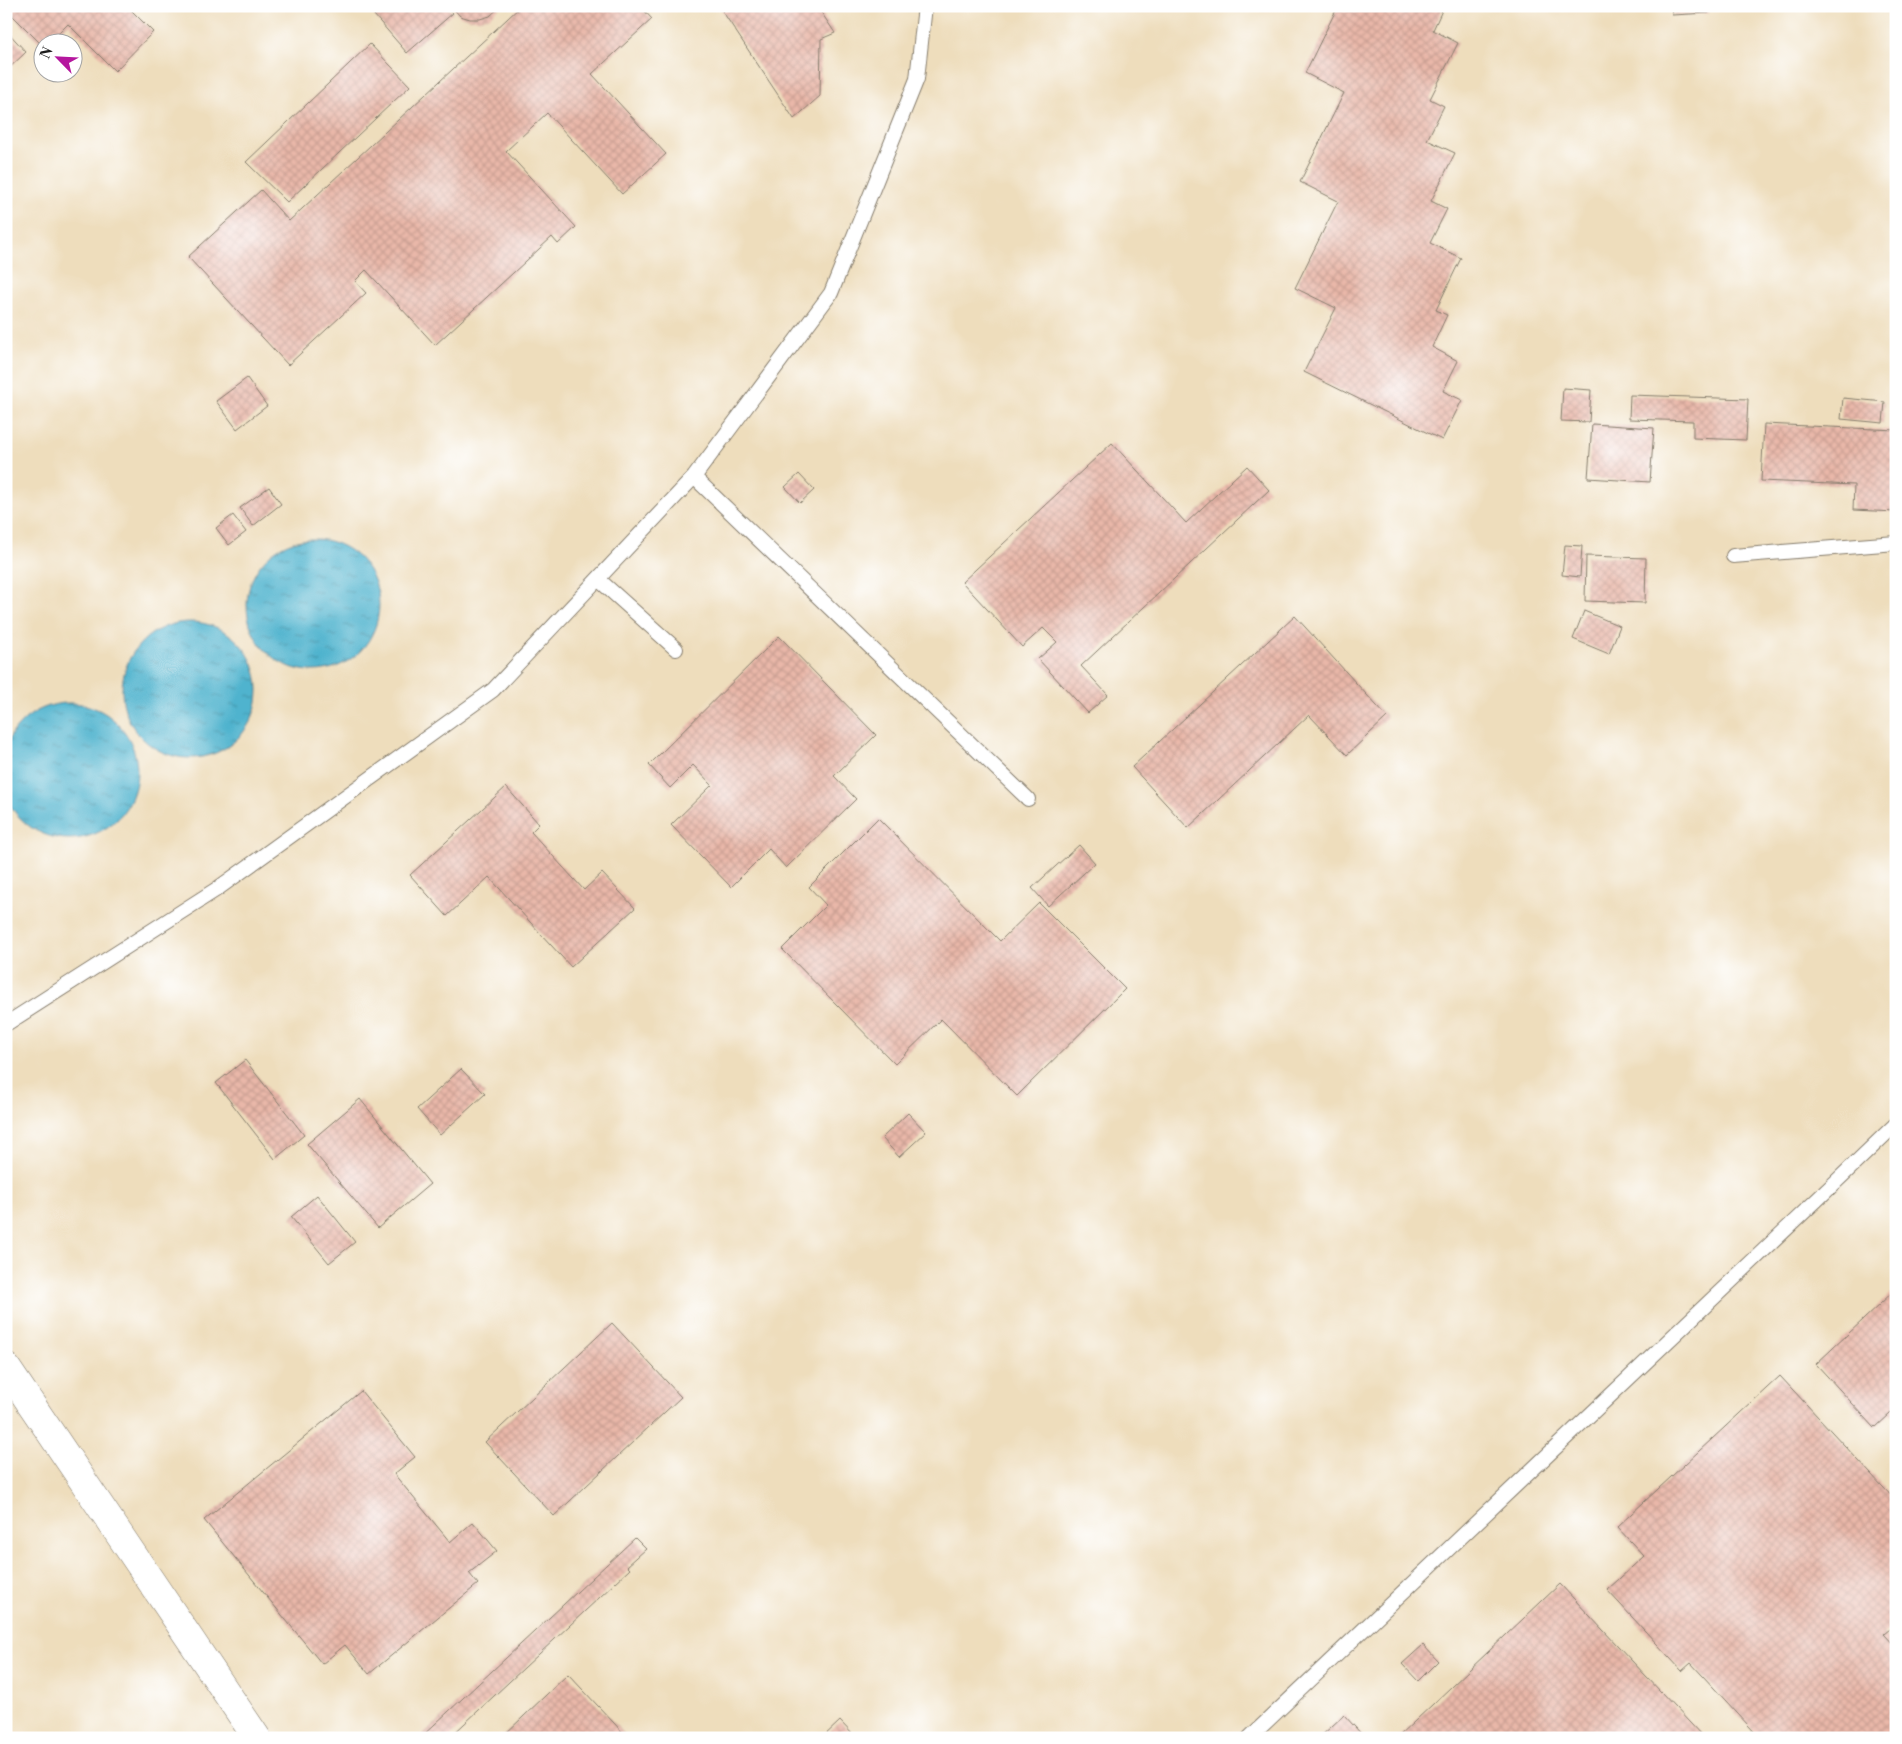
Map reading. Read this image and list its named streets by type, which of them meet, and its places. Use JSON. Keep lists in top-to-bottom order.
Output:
{
  "north": "top left"
}
